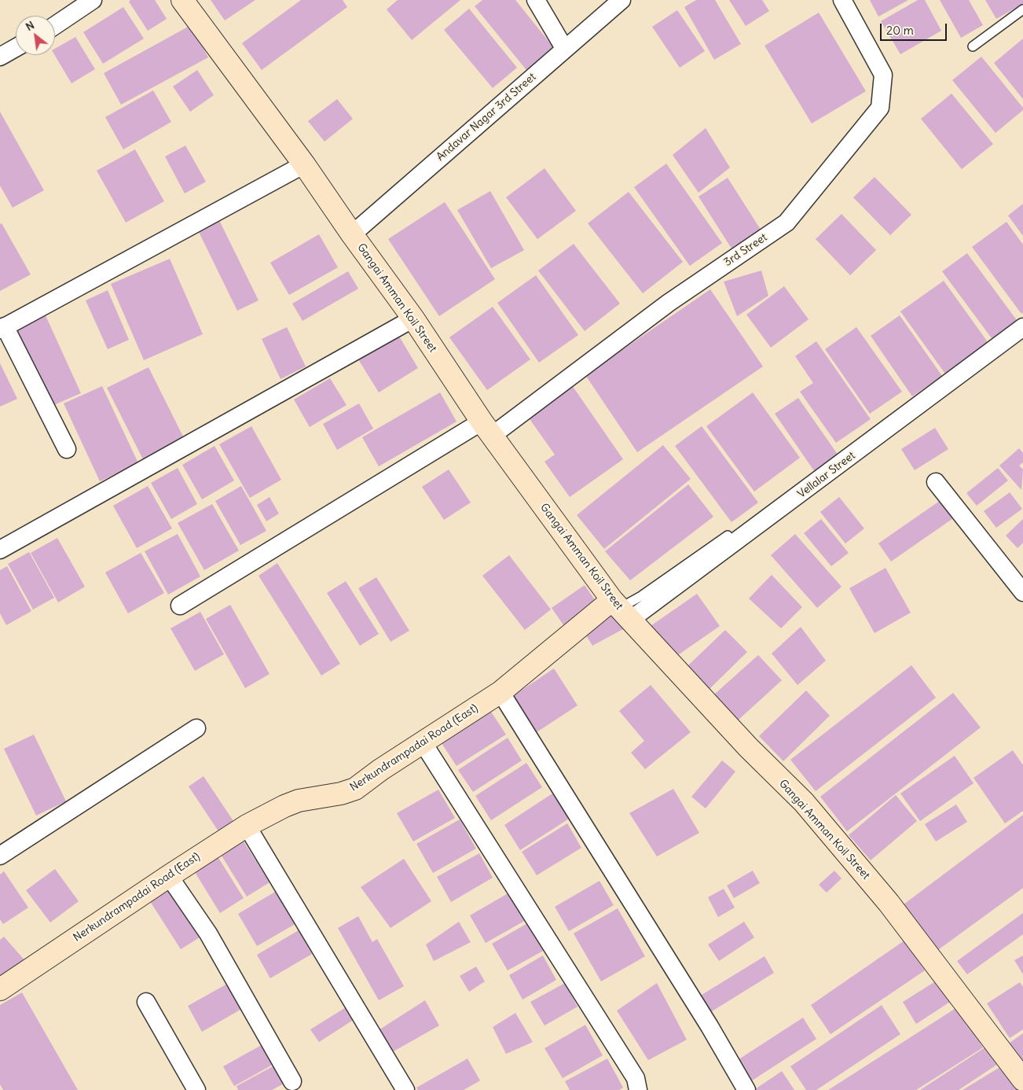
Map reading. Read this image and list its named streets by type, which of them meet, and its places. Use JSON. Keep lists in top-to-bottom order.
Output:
{
  "streets": {
    "street": [
      "Andavar Nagar 3rd Street",
      "3rd Street",
      "Gangai Amman Koil Street",
      "Vellalar Street",
      "Nerkundrampadai Road (East)"
    ]
  },
  "crossings": [
    ["Andavar Nagar 3rd Street", "Gangai Amman Koil Street"],
    ["3rd Street", "Gangai Amman Koil Street"],
    ["Gangai Amman Koil Street", "Vellalar Street"],
    ["Gangai Amman Koil Street", "Nerkundrampadai Road (East)"],
    ["Vellalar Street", "Nerkundrampadai Road (East)"]
  ],
  "scale_bar": "20 m",
  "north": "top left"
}
